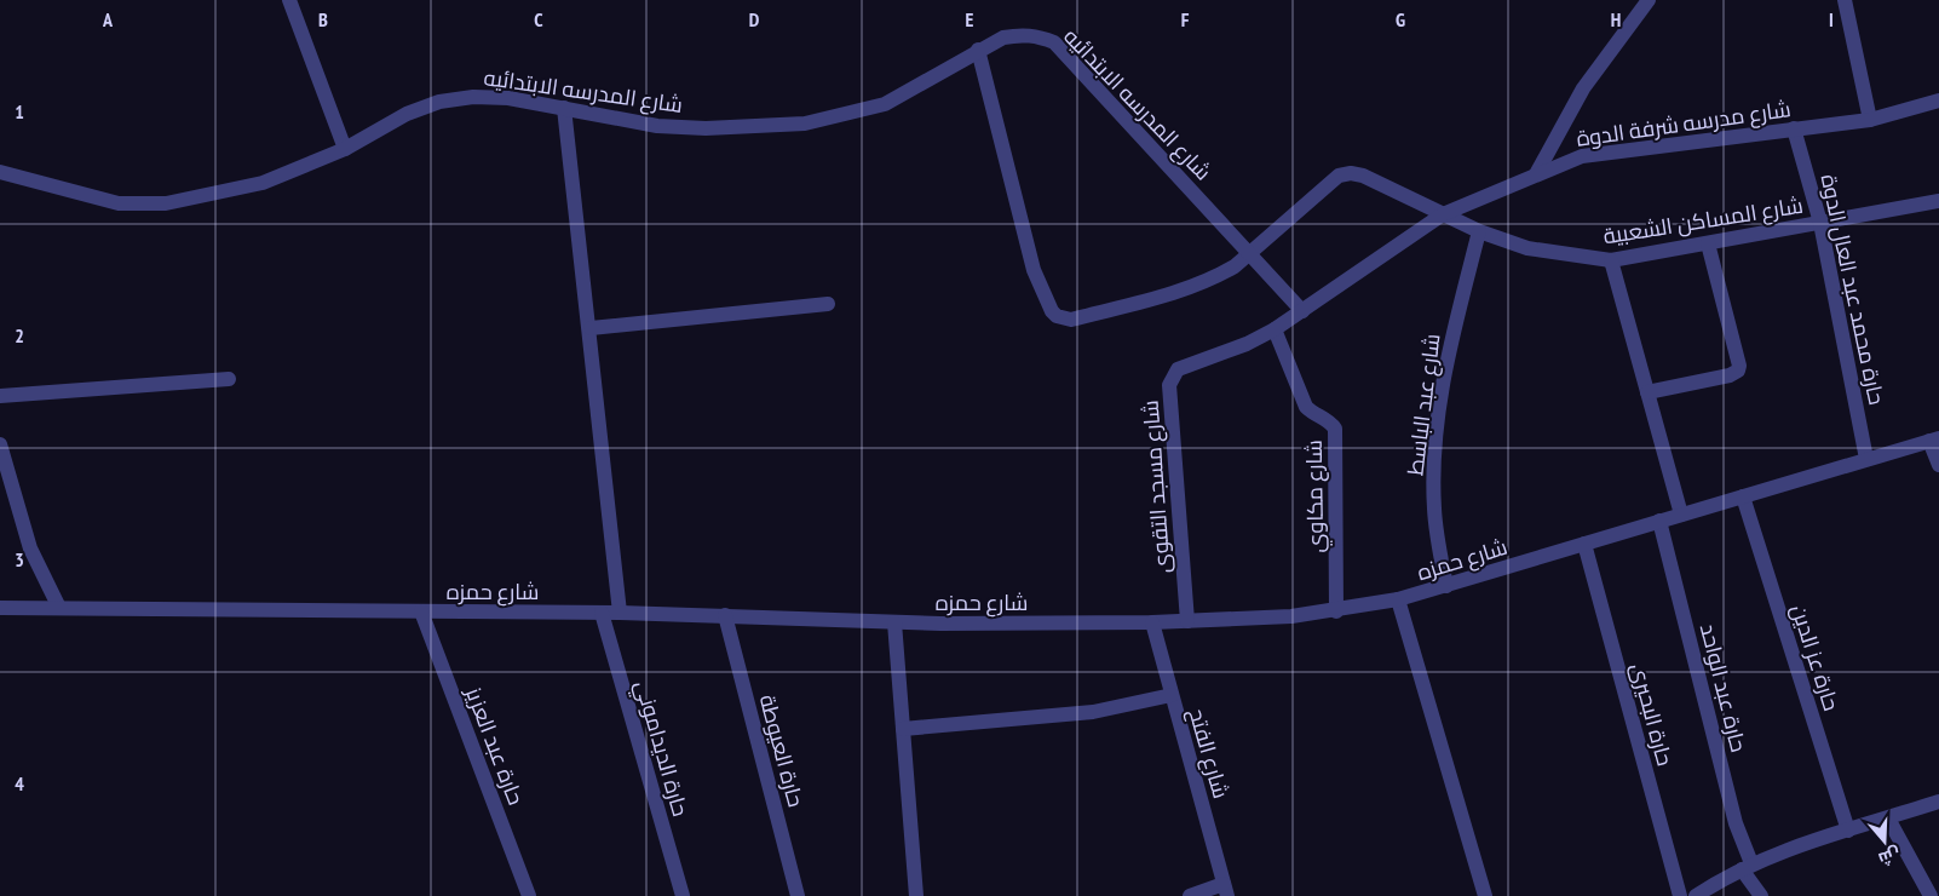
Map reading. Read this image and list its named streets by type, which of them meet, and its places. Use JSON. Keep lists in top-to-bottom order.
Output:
{
  "streets": {
    "street": [
      "شارع المدرسه الابتدائيه",
      "شارع مدرسه شرفة الدوة",
      "شارع المساكن الشعبية",
      "حارة محمد عبد العال الدوة",
      "شارع عبد الباسط",
      "شارع مسجد التقوى",
      "شارع مكاوي",
      "شارع حمزه",
      "حارة عز الدين",
      "حارة عبد الواحد",
      "حارة البحيرى",
      "حارة عبد العزيز",
      "حارة الديداموني",
      "حارة العيوطة",
      "شارع الفتح"
    ]
  },
  "crossings": [
    ["شارع المدرسه الابتدائيه", "شارع المساكن الشعبية"],
    ["شارع المدرسه الابتدائيه", "شارع مسجد التقوى"],
    ["شارع مدرسه شرفة الدوة", "شارع المساكن الشعبية"],
    ["شارع مدرسه شرفة الدوة", "حارة محمد عبد العال الدوة"],
    ["شارع مدرسه شرفة الدوة", "شارع مسجد التقوى"],
    ["شارع المساكن الشعبية", "حارة محمد عبد العال الدوة"],
    ["شارع المساكن الشعبية", "شارع عبد الباسط"],
    ["شارع المساكن الشعبية", "شارع مسجد التقوى"],
    ["حارة محمد عبد العال الدوة", "شارع حمزه"],
    ["شارع عبد الباسط", "شارع حمزه"],
    ["شارع مسجد التقوى", "شارع مكاوي"],
    ["شارع مسجد التقوى", "شارع حمزه"],
    ["شارع مكاوي", "شارع حمزه"],
    ["شارع حمزه", "حارة عز الدين"],
    ["شارع حمزه", "حارة عبد الواحد"],
    ["شارع حمزه", "حارة البحيرى"],
    ["شارع حمزه", "حارة عبد العزيز"],
    ["شارع حمزه", "حارة الديداموني"],
    ["شارع حمزه", "حارة العيوطة"],
    ["شارع حمزه", "شارع الفتح"]
  ],
  "north": "bottom",
  "grid": {
    "columns": [
      "A",
      "B",
      "C",
      "D",
      "E",
      "F",
      "G",
      "H",
      "I"
    ],
    "rows": [
      "1",
      "2",
      "3",
      "4"
    ]
  }
}
